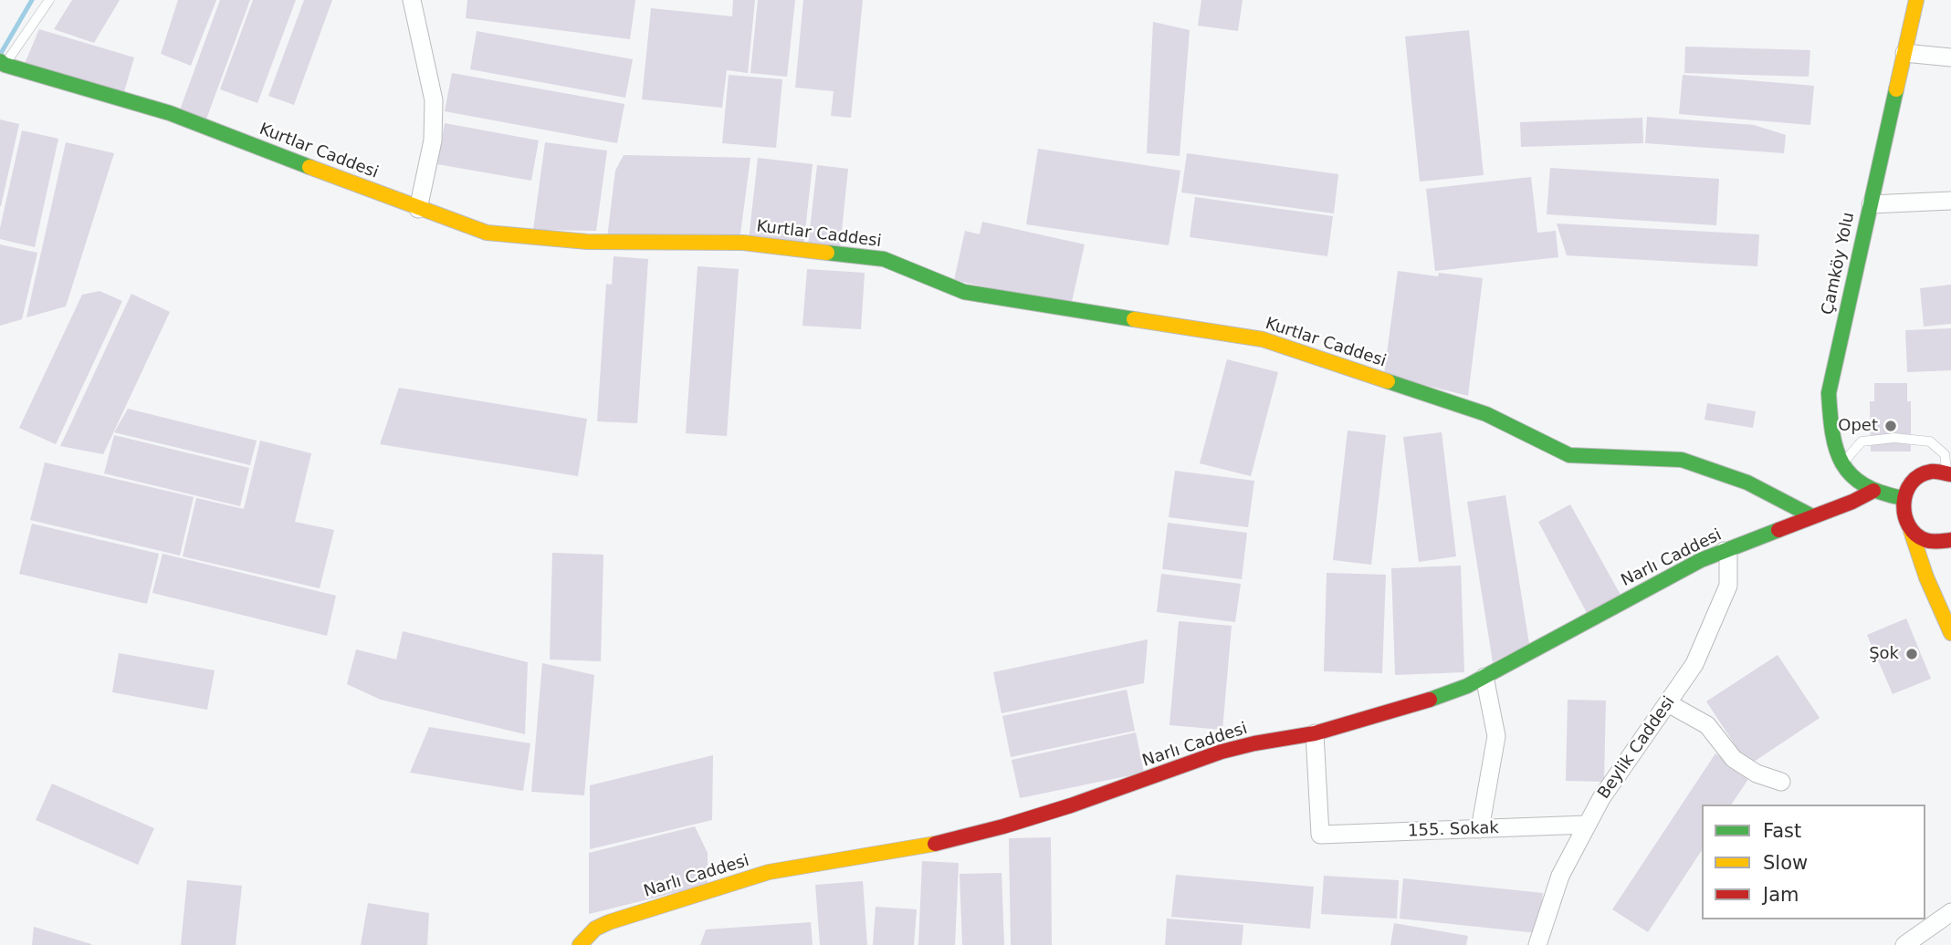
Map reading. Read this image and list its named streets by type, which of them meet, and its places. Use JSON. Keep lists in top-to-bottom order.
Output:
{
  "streets": {
    "street": [
      "Kurtlar Caddesi",
      "Çamköy Yolu",
      "Narlı Caddesi",
      "Beylik Caddesi",
      "155. Sokak"
    ]
  },
  "crossings": [
    ["Kurtlar Caddesi", "Narlı Caddesi"],
    ["Çamköy Yolu", "Narlı Caddesi"],
    ["Narlı Caddesi", "Beylik Caddesi"],
    ["Narlı Caddesi", "155. Sokak"],
    ["Beylik Caddesi", "155. Sokak"]
  ],
  "places": ["Opet", "Şok"],
  "legend": ["Fast", "Slow", "Jam"]
}
